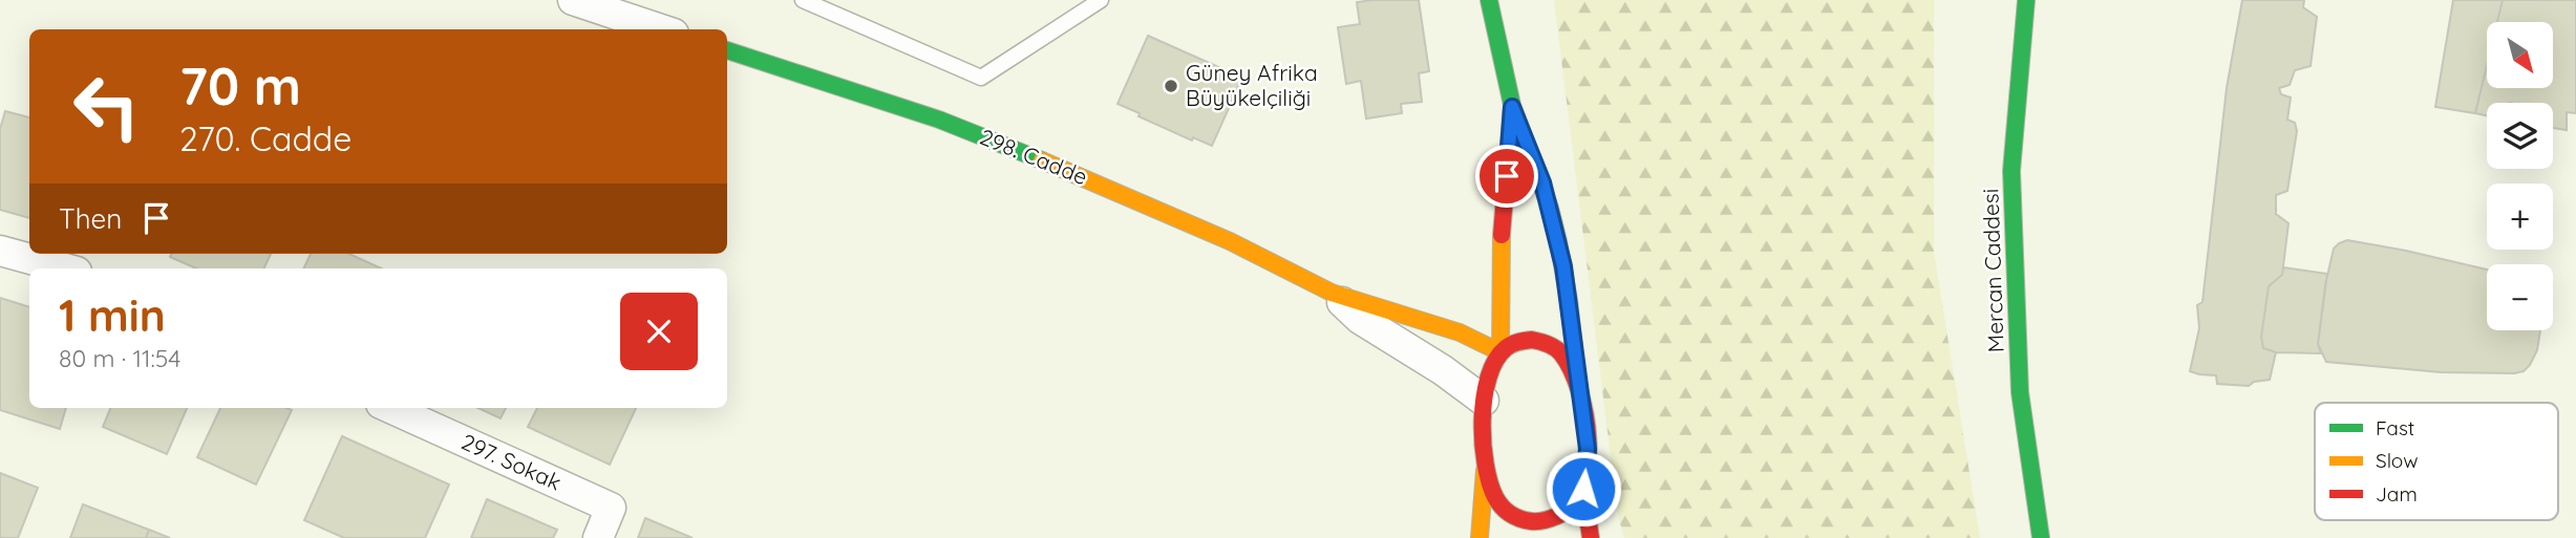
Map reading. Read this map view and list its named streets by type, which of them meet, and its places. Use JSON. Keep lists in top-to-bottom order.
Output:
{
  "streets": {
    "street": ["298. Cadde", "Mercan Caddesi", "297. Sokak"]
  },
  "places": ["Güney Afrika Büyükelçiliği"],
  "legend": ["Fast", "Slow", "Jam"],
  "north": "bottom right",
  "page": {
    "map_buttons": ["+", "−"],
    "turn": ["70 m", "270. Cadde"],
    "then": "Then",
    "heading": ["1 min", "80 m · 11:54"]
  }
}
